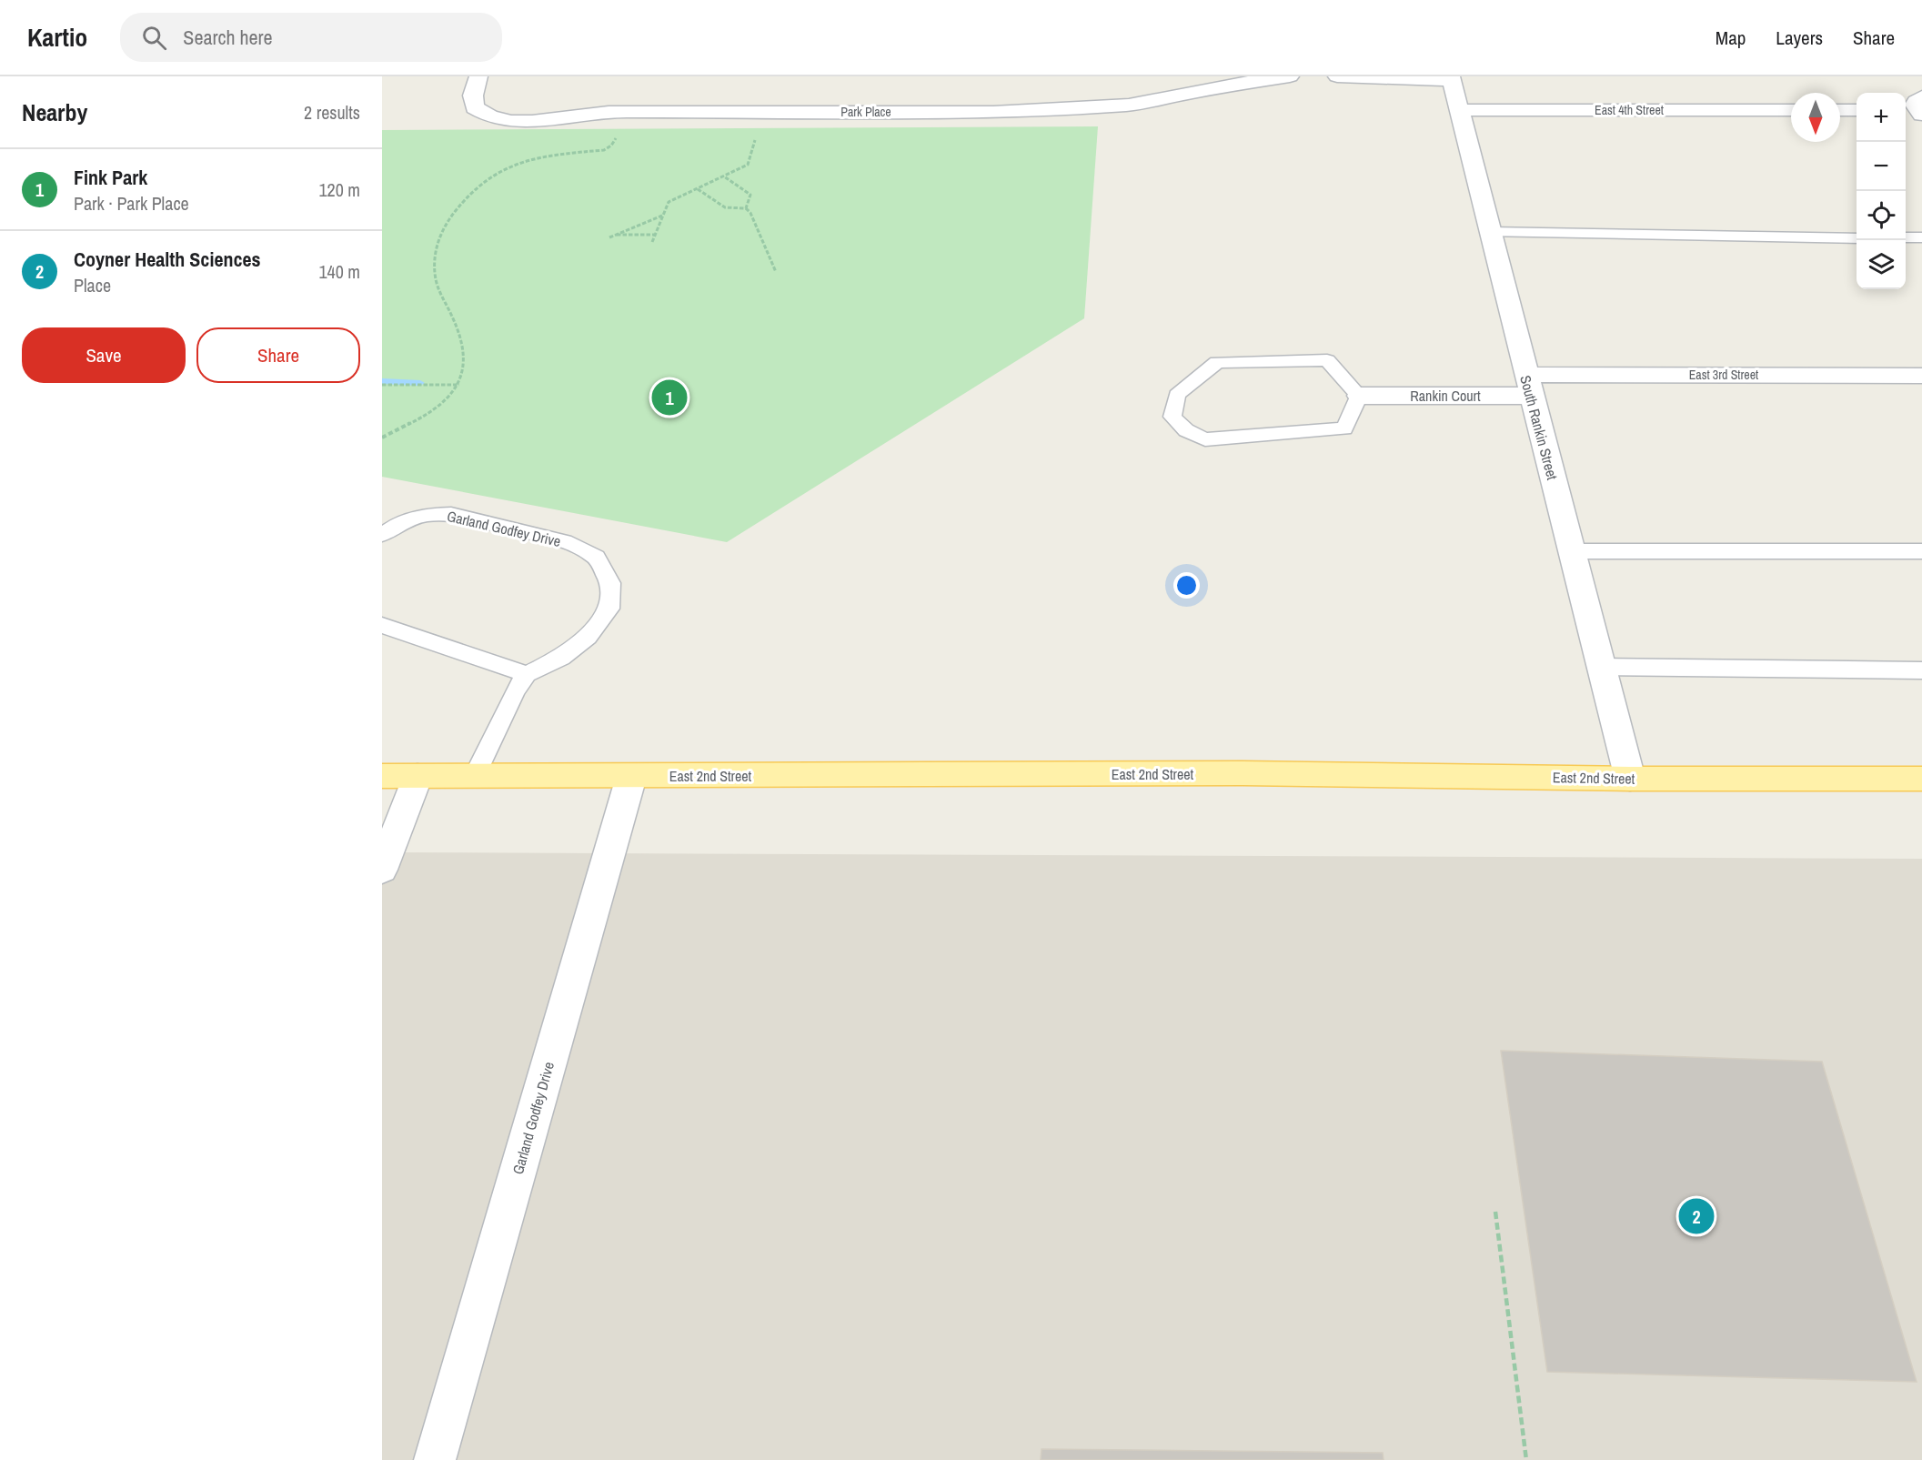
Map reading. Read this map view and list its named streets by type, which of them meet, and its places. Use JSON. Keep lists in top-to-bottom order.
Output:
{
  "streets": {
    "main road": ["East 2nd Street"],
    "street": [
      "East 4th Street",
      "Park Place",
      "East 3rd Street",
      "Rankin Court",
      "South Rankin Street",
      "Garland Godfey Drive"
    ]
  },
  "crossings": [
    ["East 4th Street", "South Rankin Street"],
    ["East 3rd Street", "Rankin Court"],
    ["East 3rd Street", "South Rankin Street"],
    ["Rankin Court", "South Rankin Street"],
    ["South Rankin Street", "East 2nd Street"],
    ["Garland Godfey Drive", "East 2nd Street"]
  ],
  "north": "bottom",
  "page": {
    "header": "Kartio",
    "search": "Search here",
    "nav": ["Map", "Layers", "Share"],
    "heading": ["Nearby", "2 results"],
    "map_buttons": ["+", "−"],
    "list": [
      {
        "mark": "1",
        "name": "Fink Park",
        "note": "Park · Park Place",
        "value": "120 m"
      },
      {
        "mark": "2",
        "name": "Coyner Health Sciences",
        "note": "Place",
        "value": "140 m"
      }
    ],
    "buttons": ["Save", "Share"],
    "pins": ["1", "2"]
  }
}
